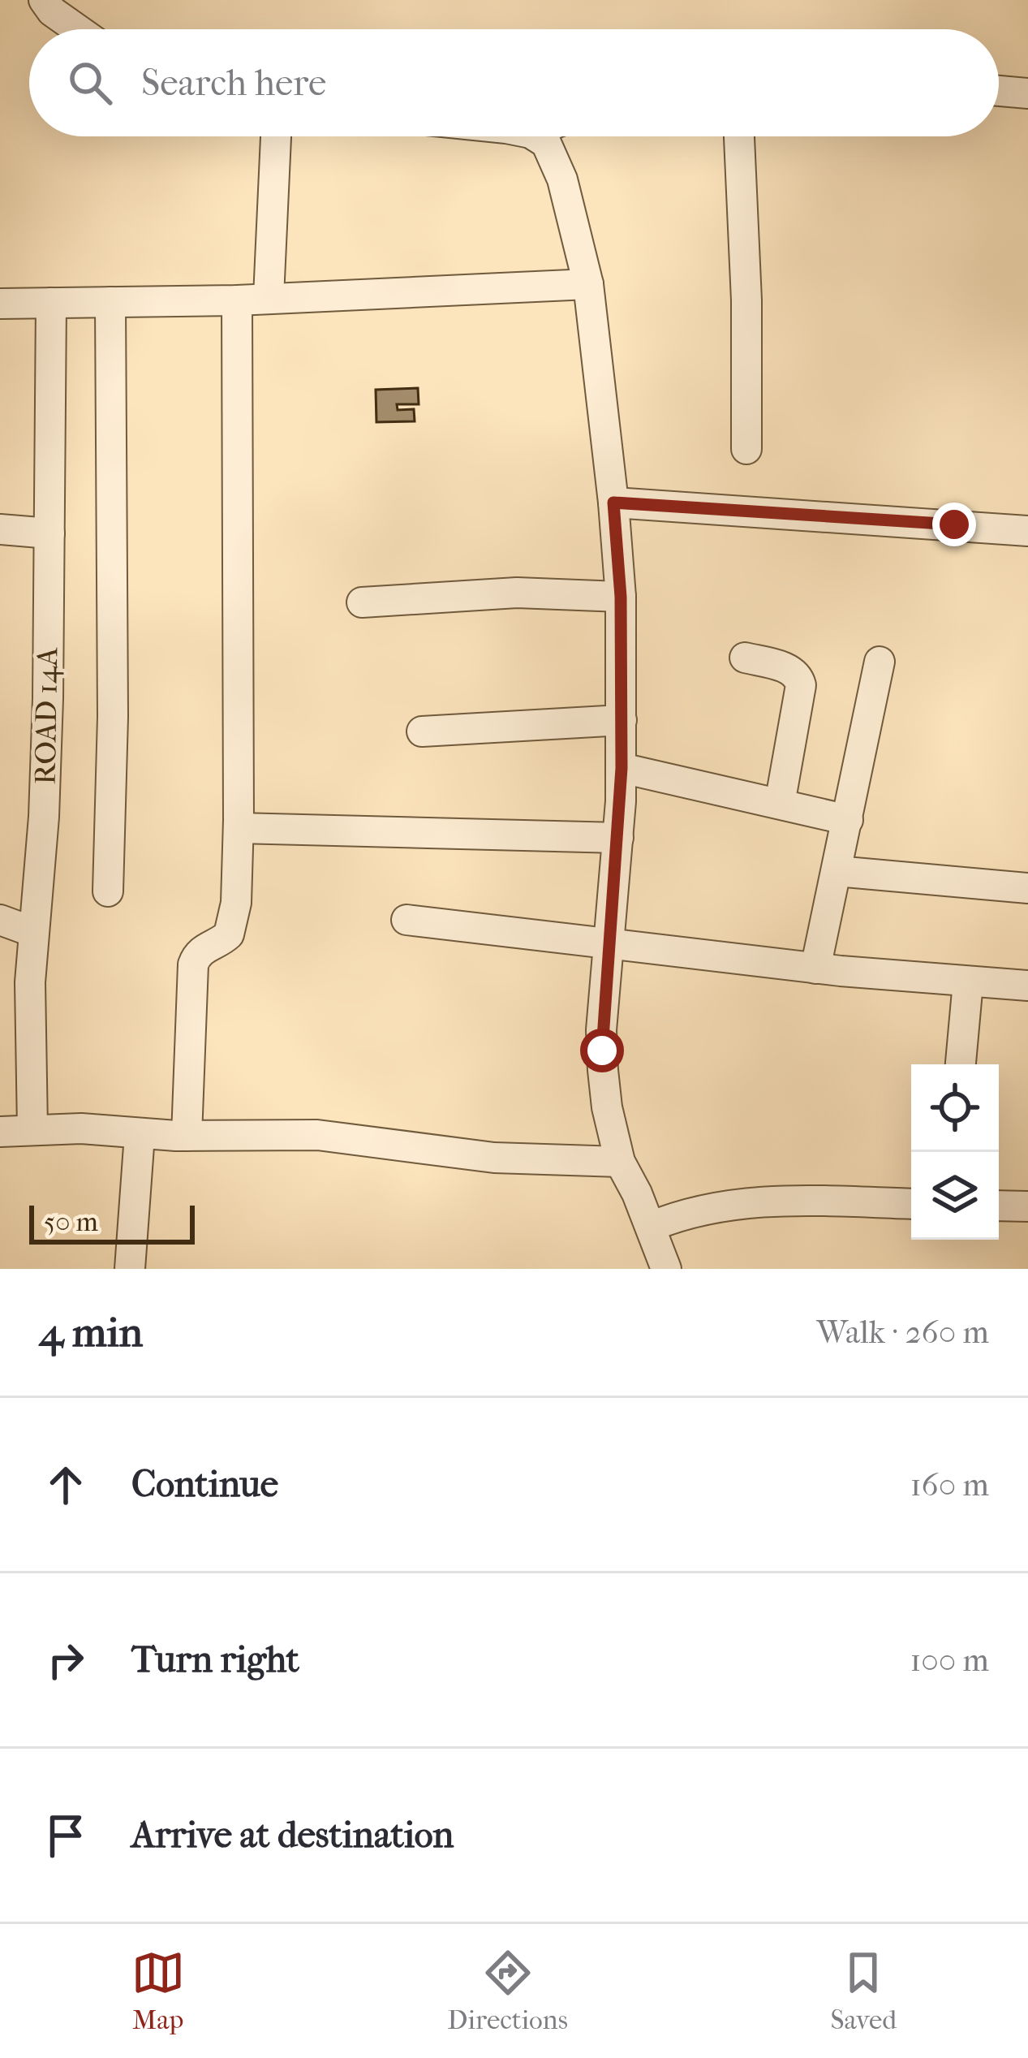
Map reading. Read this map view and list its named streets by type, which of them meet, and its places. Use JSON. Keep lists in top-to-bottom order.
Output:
{
  "streets": {
    "street": ["ROAD 14A"]
  },
  "scale_bar": "50 m",
  "page": {
    "search": "Search here",
    "scale": "50 m",
    "heading": ["4 min", "Walk · 260 m"],
    "list": [
      ["Continue", "160 m"],
      ["Turn right", "100 m"],
      "Arrive at destination"
    ],
    "nav": ["Map", "Directions", "Saved"]
  }
}
